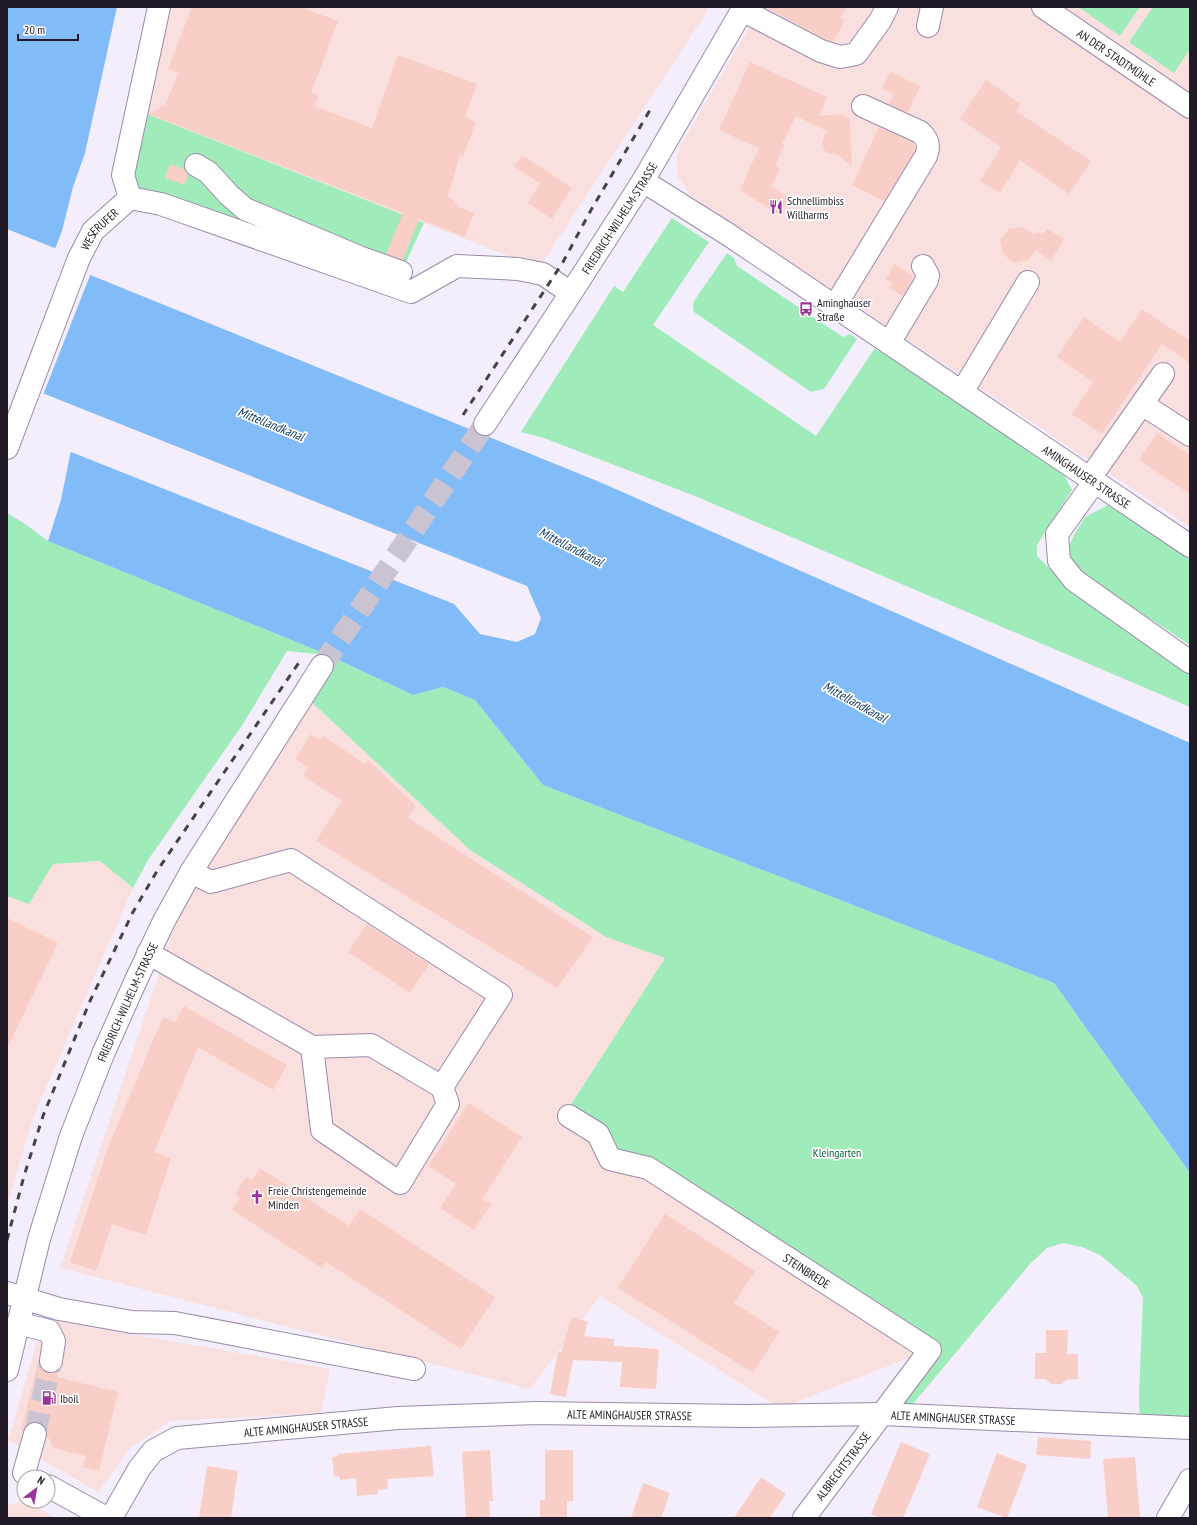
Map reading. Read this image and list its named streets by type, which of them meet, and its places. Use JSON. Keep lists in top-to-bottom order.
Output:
{
  "streets": {
    "street": [
      "AN DER STADTMÜHLE",
      "FRIEDRICH-WILHELM-STRASSE",
      "WESERUFER",
      "AMINGHAUSER STRASSE",
      "STEINBREDE",
      "ALTE AMINGHAUSER STRASSE",
      "ALBRECHTSTRASSE"
    ]
  },
  "crossings": [
    ["FRIEDRICH-WILHELM-STRASSE", "AMINGHAUSER STRASSE"],
    ["STEINBREDE", "ALTE AMINGHAUSER STRASSE"],
    ["STEINBREDE", "ALBRECHTSTRASSE"],
    ["ALTE AMINGHAUSER STRASSE", "ALBRECHTSTRASSE"]
  ],
  "water": ["Mittellandkanal"],
  "parks": ["Kleingarten"],
  "places": {
    "restaurant": ["Schnellimbiss Willharms"],
    "bus stop": ["Aminghauser Straße"],
    "church": ["Freie Christengemeinde Minden"],
    "fuel station": ["Iboil"]
  },
  "scale_bar": "20 m",
  "north": "top right"
}
